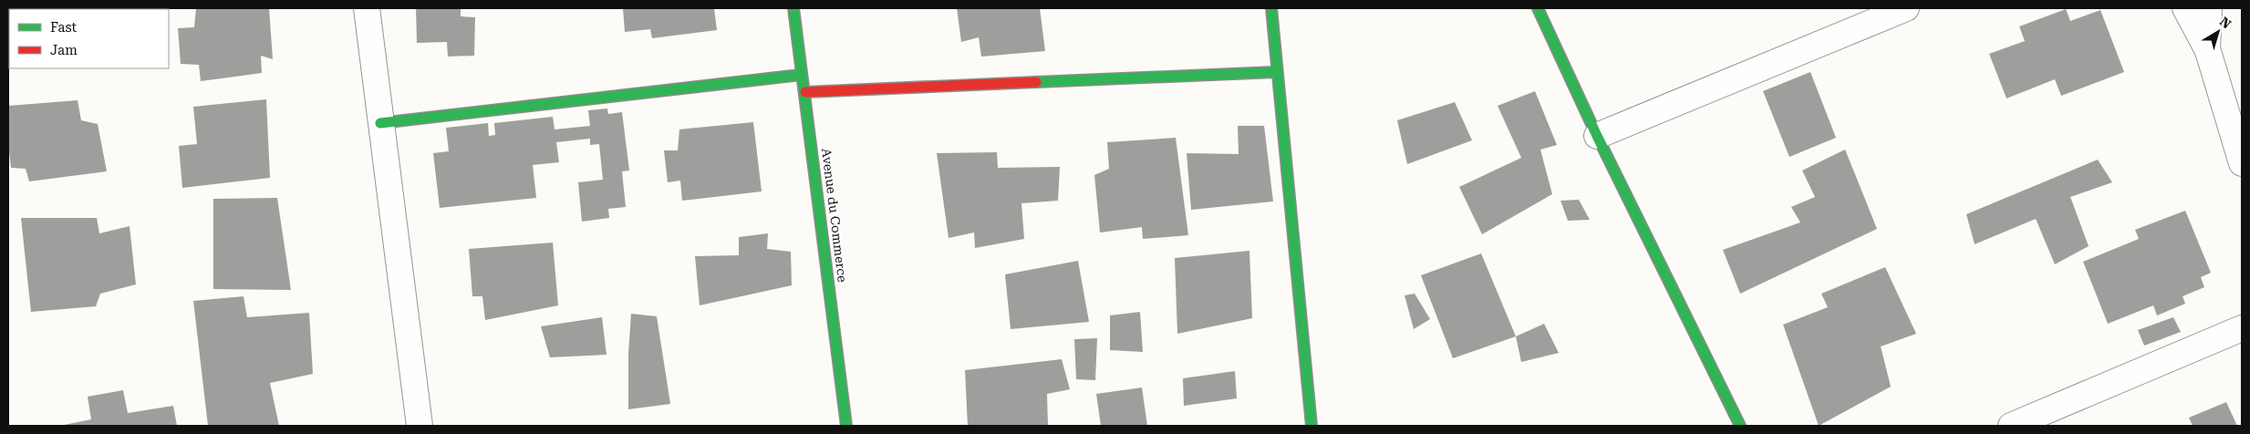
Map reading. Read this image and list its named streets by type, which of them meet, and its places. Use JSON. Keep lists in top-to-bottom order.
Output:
{
  "streets": {
    "street": ["Avenue du Commerce"]
  },
  "legend": ["Fast", "Jam"],
  "north": "top right"
}
